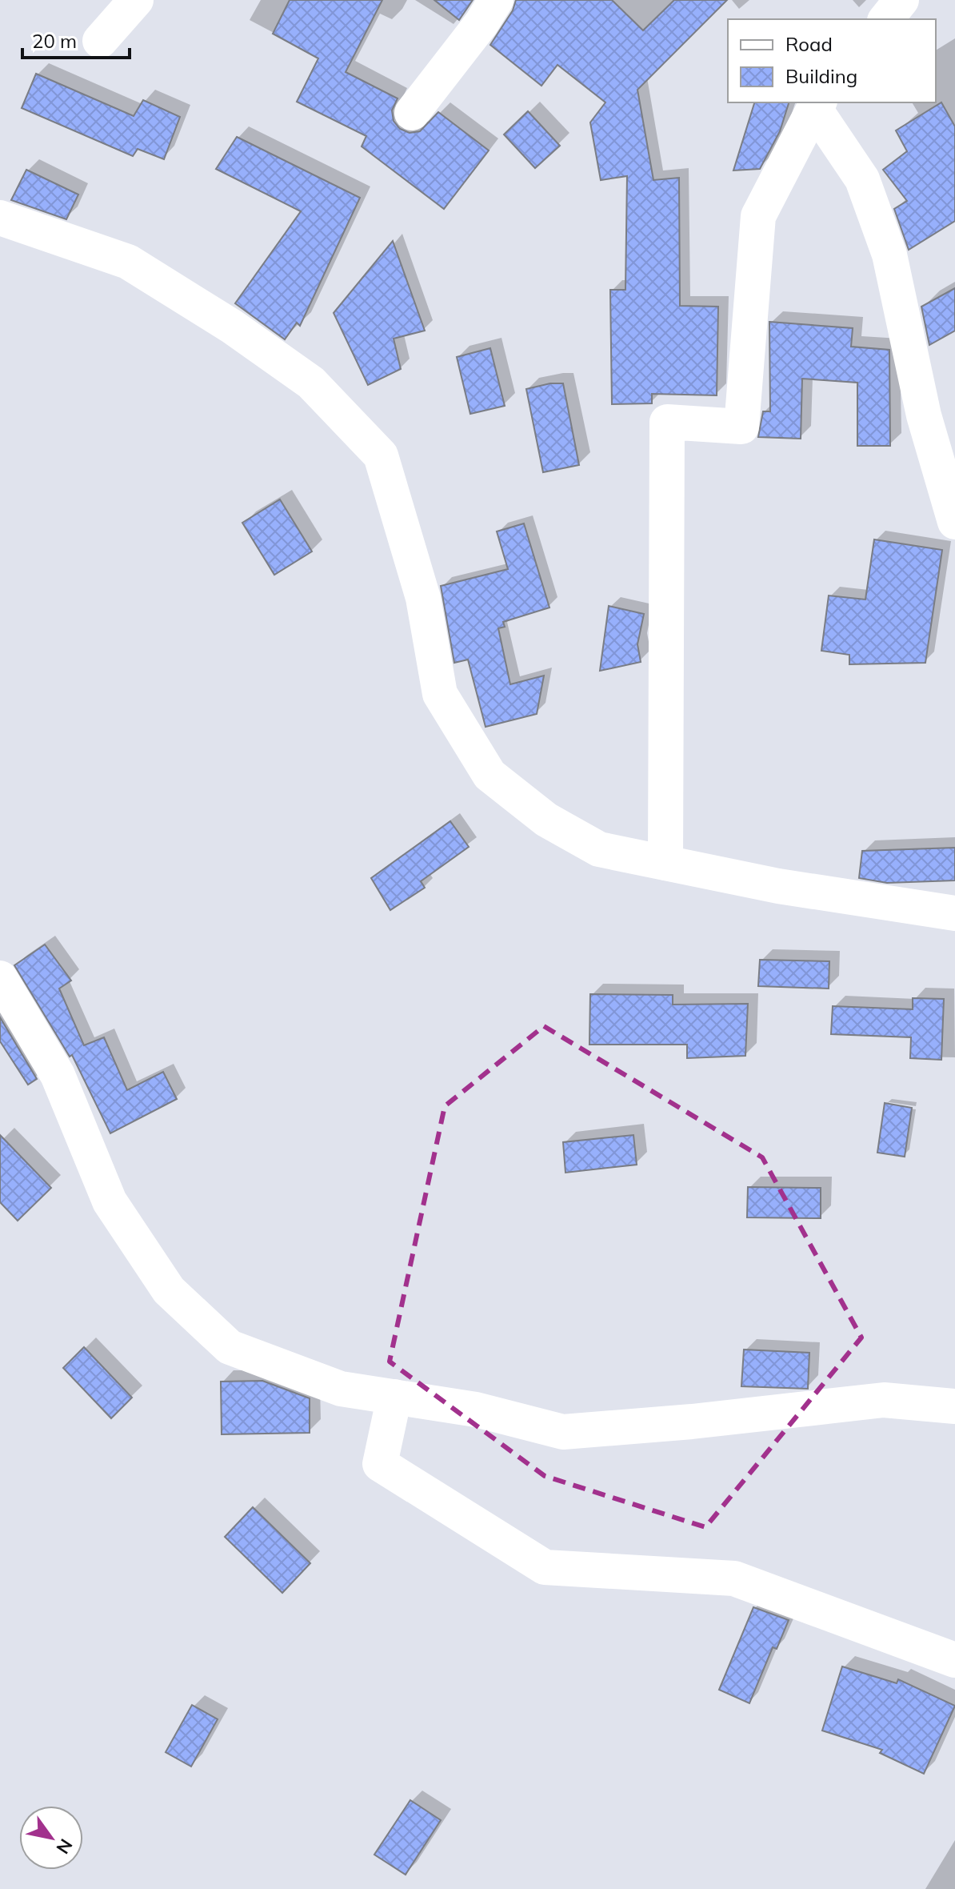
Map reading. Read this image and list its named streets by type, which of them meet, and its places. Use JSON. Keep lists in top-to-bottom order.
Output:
{
  "legend": ["Road", "Building"],
  "scale_bar": "20 m",
  "north": "bottom right"
}
